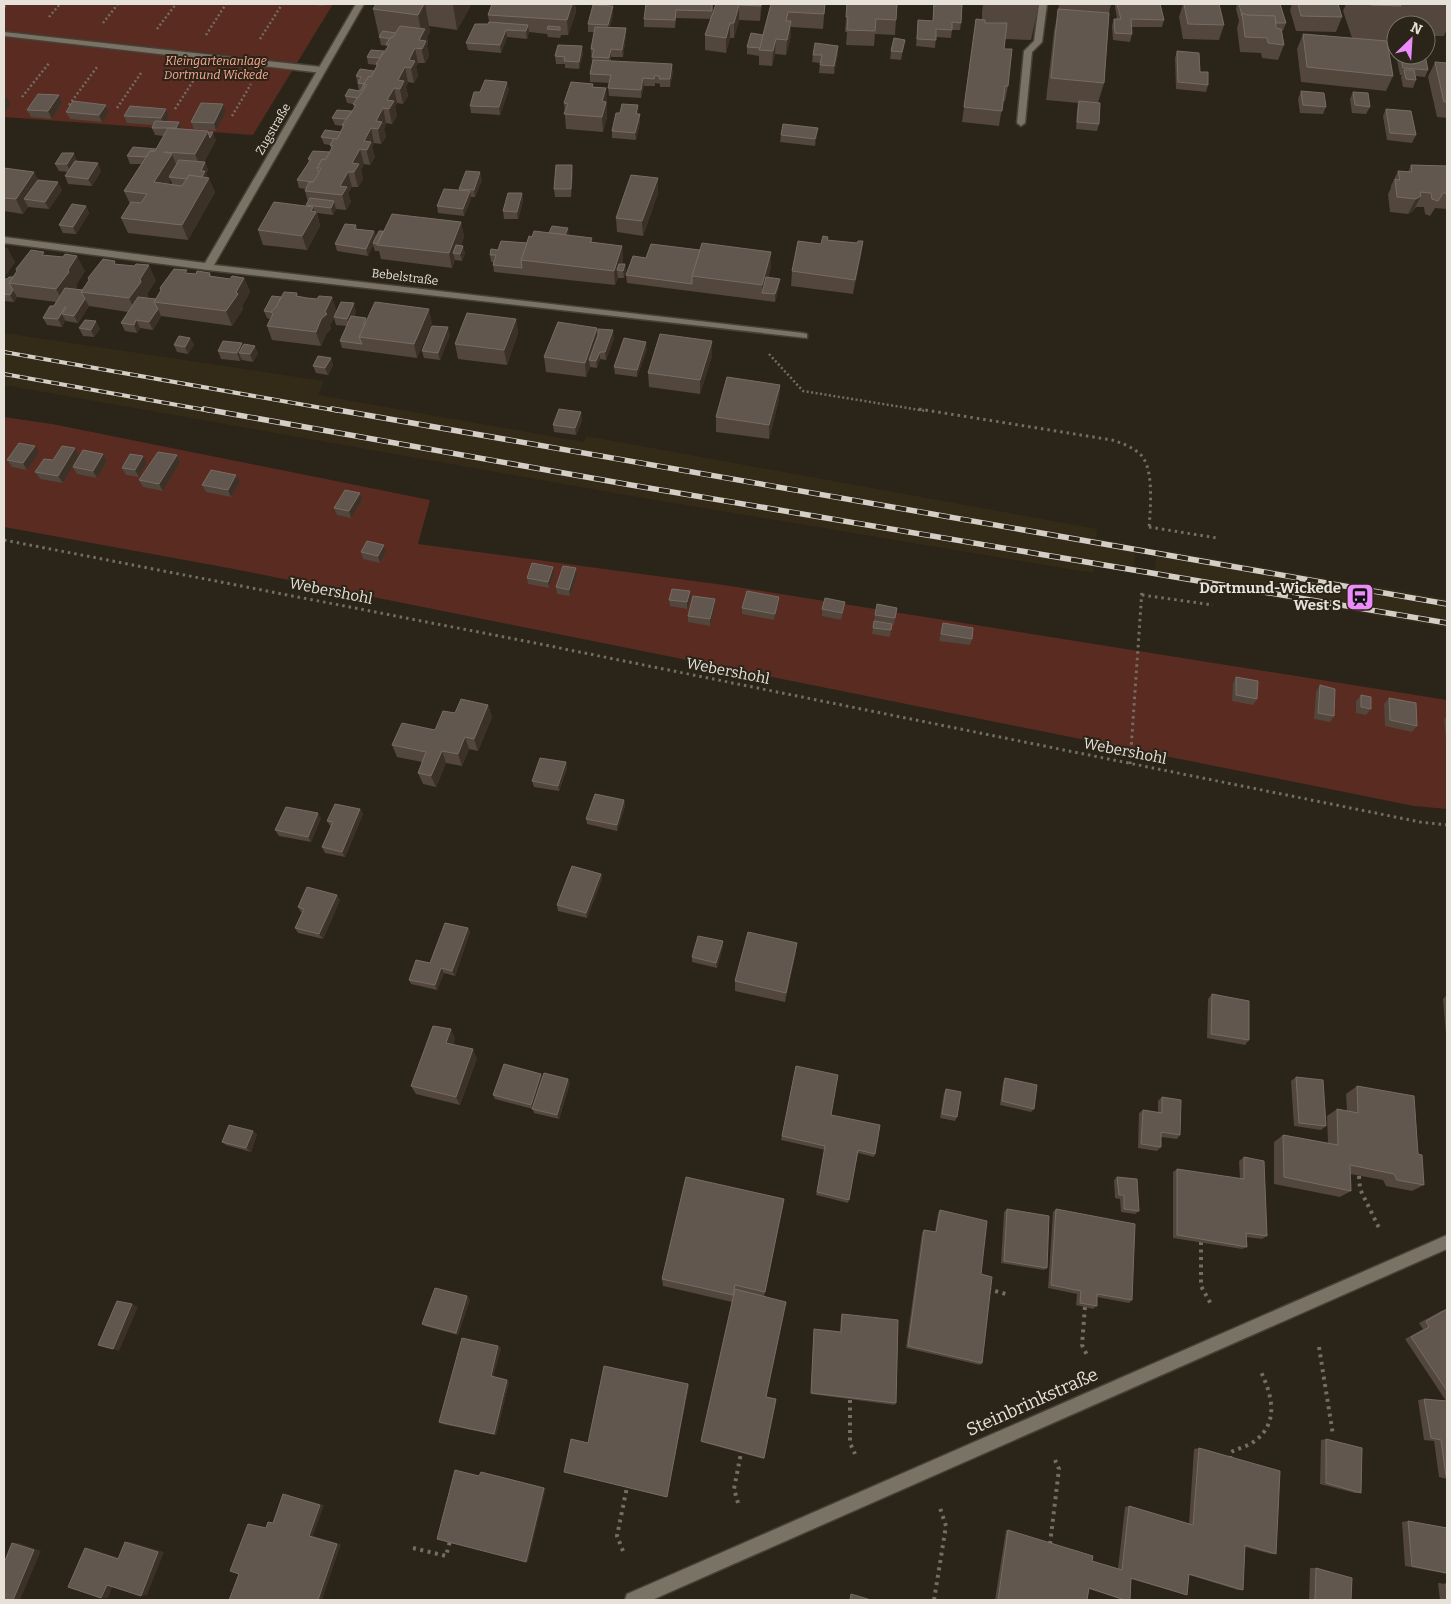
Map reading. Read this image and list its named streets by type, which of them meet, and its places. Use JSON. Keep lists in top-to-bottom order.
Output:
{
  "streets": {
    "street": ["Zugstraße", "Bebelstraße", "Steinbrinkstraße"],
    "path": ["Webershohl"]
  },
  "crossings": [
    ["Zugstraße", "Bebelstraße"]
  ],
  "parks": ["Kleingartenanlage Dortmund Wickede"],
  "places": {
    "station": ["Dortmund-Wickede West S"]
  },
  "north": "top right"
}
